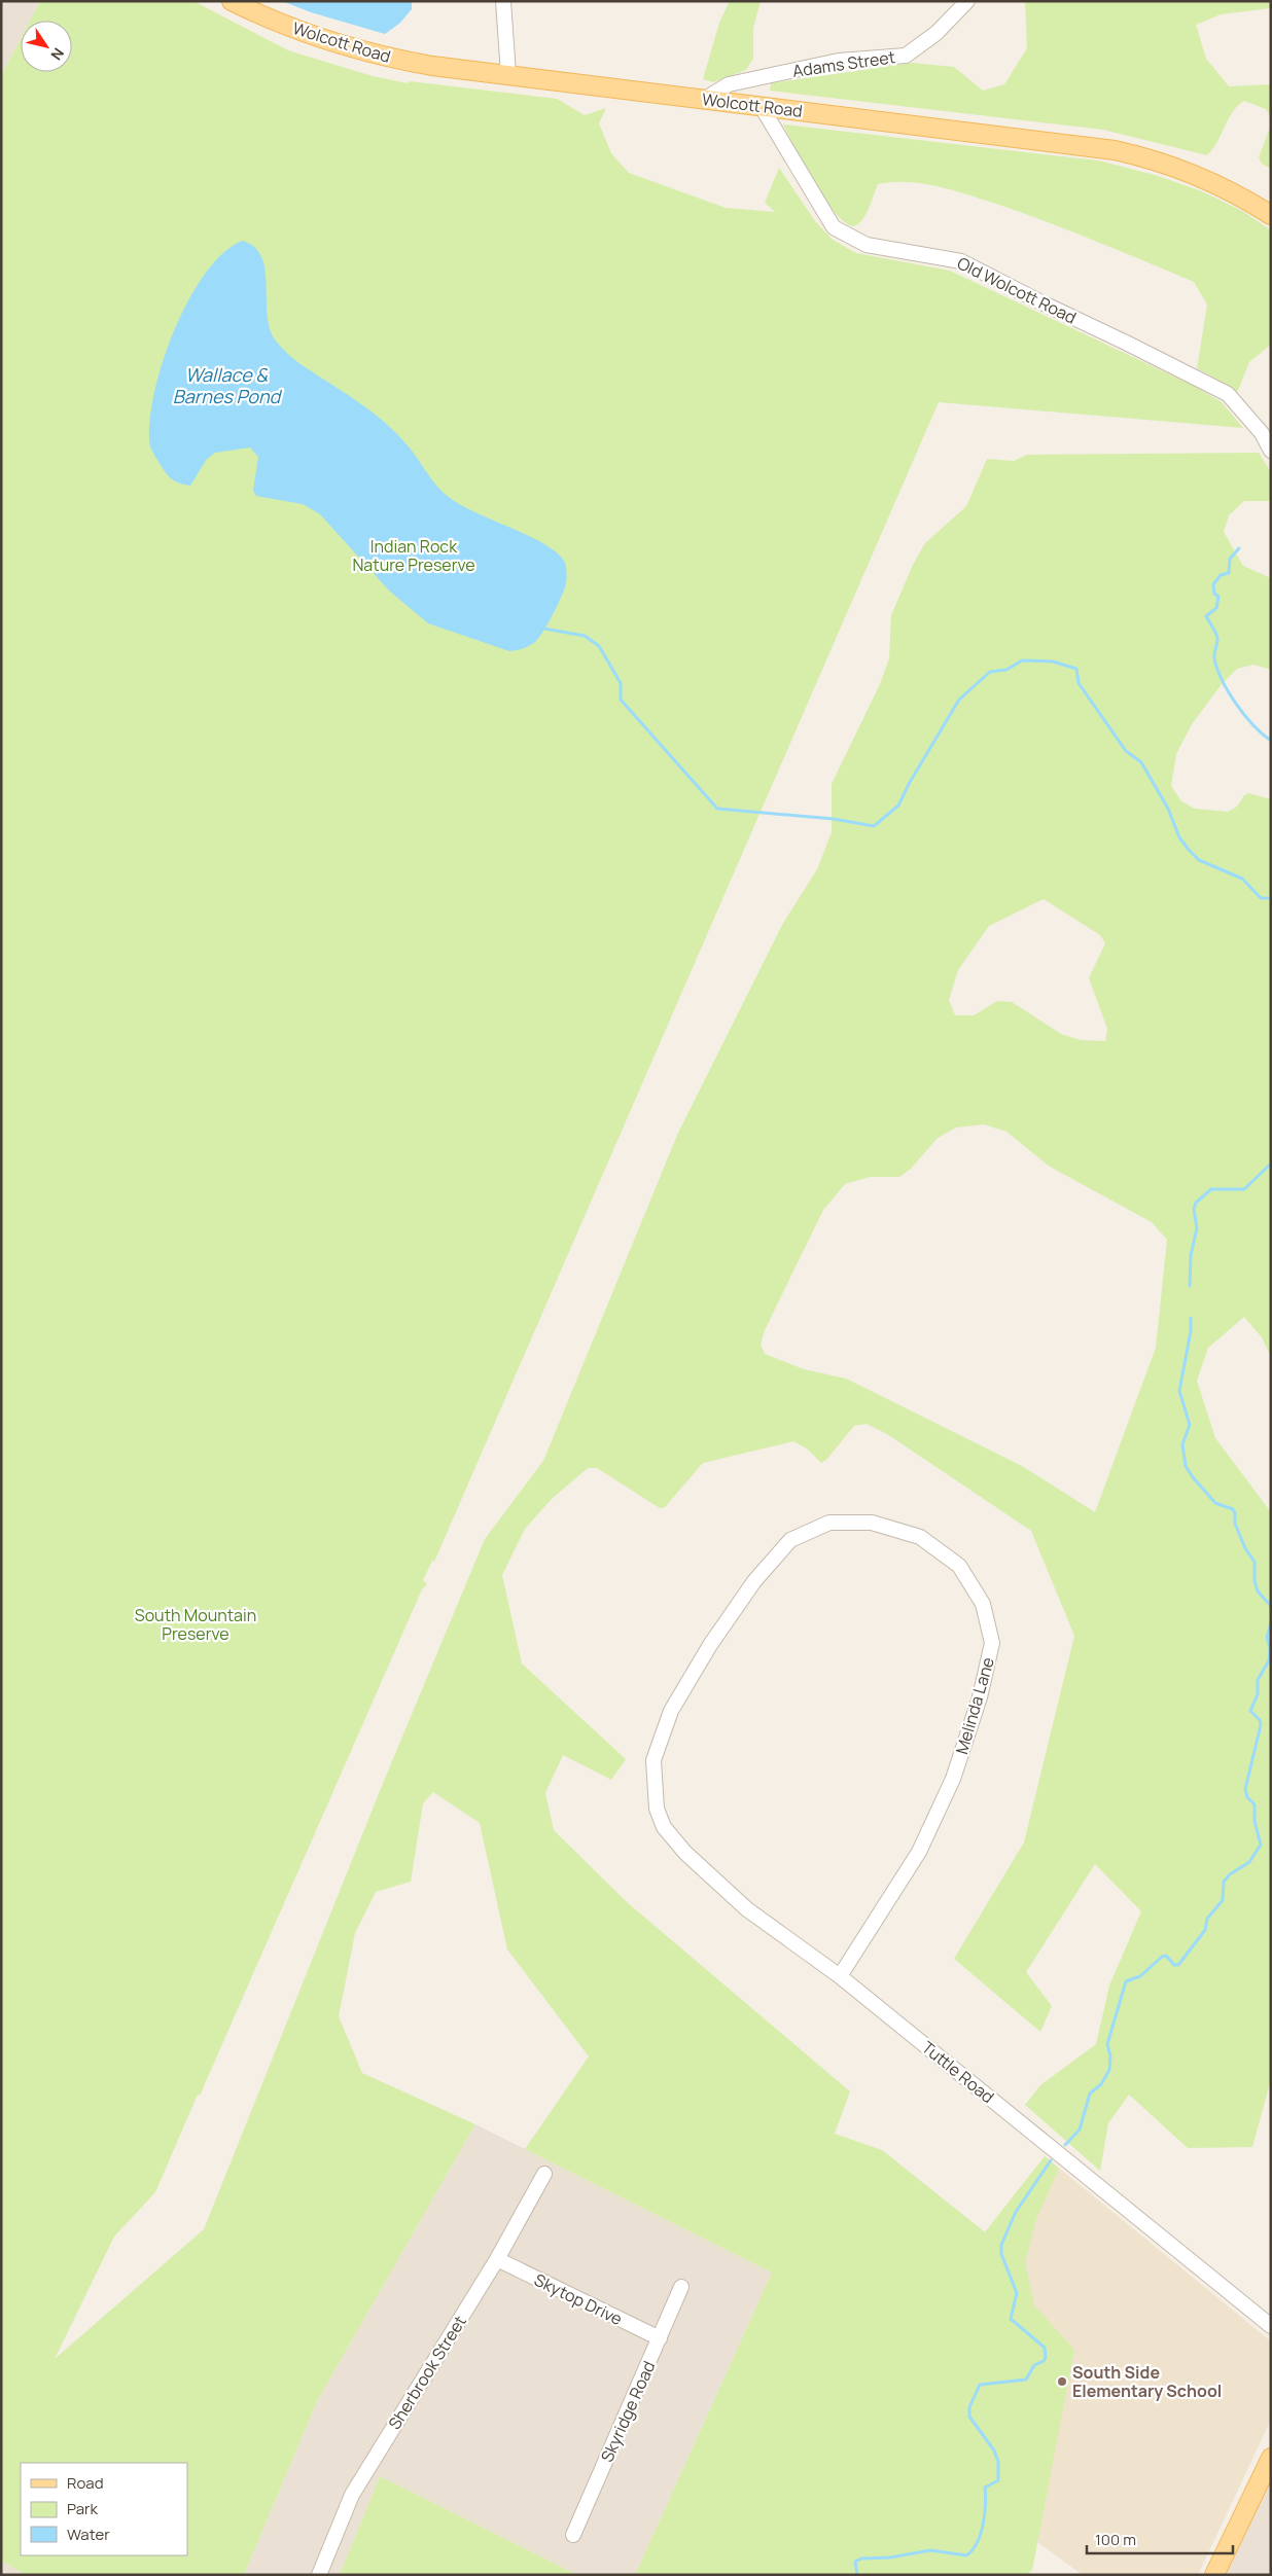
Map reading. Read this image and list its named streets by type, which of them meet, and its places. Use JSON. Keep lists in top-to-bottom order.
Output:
{
  "streets": {
    "main road": ["Wolcott Road"],
    "street": [
      "Adams Street",
      "Old Wolcott Road",
      "Melinda Lane",
      "Tuttle Road",
      "Skytop Drive",
      "Sherbrook Street",
      "Skyridge Road"
    ]
  },
  "crossings": [
    ["Wolcott Road", "Adams Street"],
    ["Wolcott Road", "Old Wolcott Road"],
    ["Melinda Lane", "Tuttle Road"],
    ["Skytop Drive", "Sherbrook Street"],
    ["Skytop Drive", "Skyridge Road"]
  ],
  "water": ["Wallace & Barnes Pond"],
  "parks": ["Indian Rock Nature Preserve", "South Mountain Preserve"],
  "places": ["South Side Elementary School"],
  "legend": ["Road", "Park", "Water"],
  "scale_bar": "100 m",
  "north": "bottom right"
}
